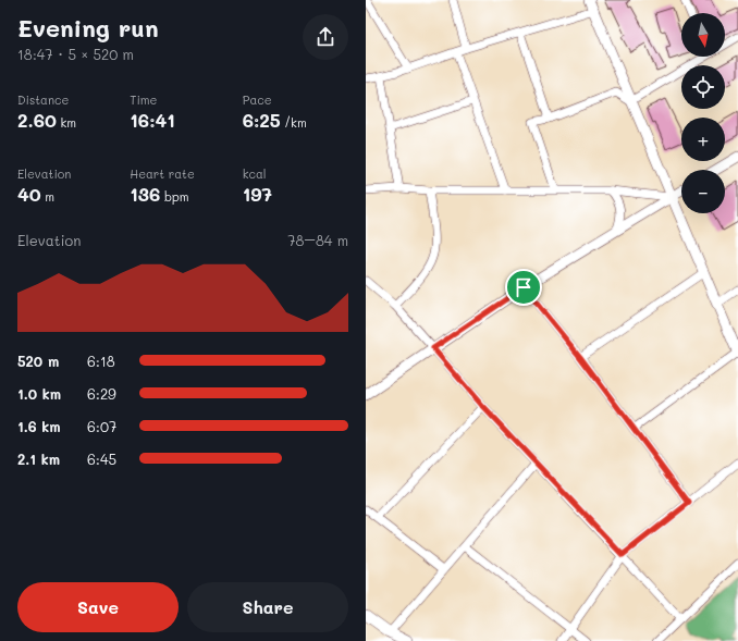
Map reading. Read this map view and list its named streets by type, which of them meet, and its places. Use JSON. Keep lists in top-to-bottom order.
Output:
{
  "north": "bottom",
  "page": {
    "heading": ["Evening run", "18:47 · 5 × 520 m"],
    "map_buttons": ["+", "−"],
    "stats": [
      ["Distance", "2.60 km"],
      ["Time", "16:41"],
      ["Pace", "6:25 /km"],
      ["Elevation", "40 m"],
      ["Heart rate", "136 bpm"],
      ["kcal", "197"]
    ],
    "chart": ["Elevation", "78–84 m"],
    "list": [
      {
        "name": "520 m",
        "note": "6:18"
      },
      {
        "name": "1.0 km",
        "note": "6:29"
      },
      {
        "name": "1.6 km",
        "note": "6:07"
      },
      {
        "name": "2.1 km",
        "note": "6:45"
      }
    ],
    "buttons": ["Save", "Share"]
  }
}
